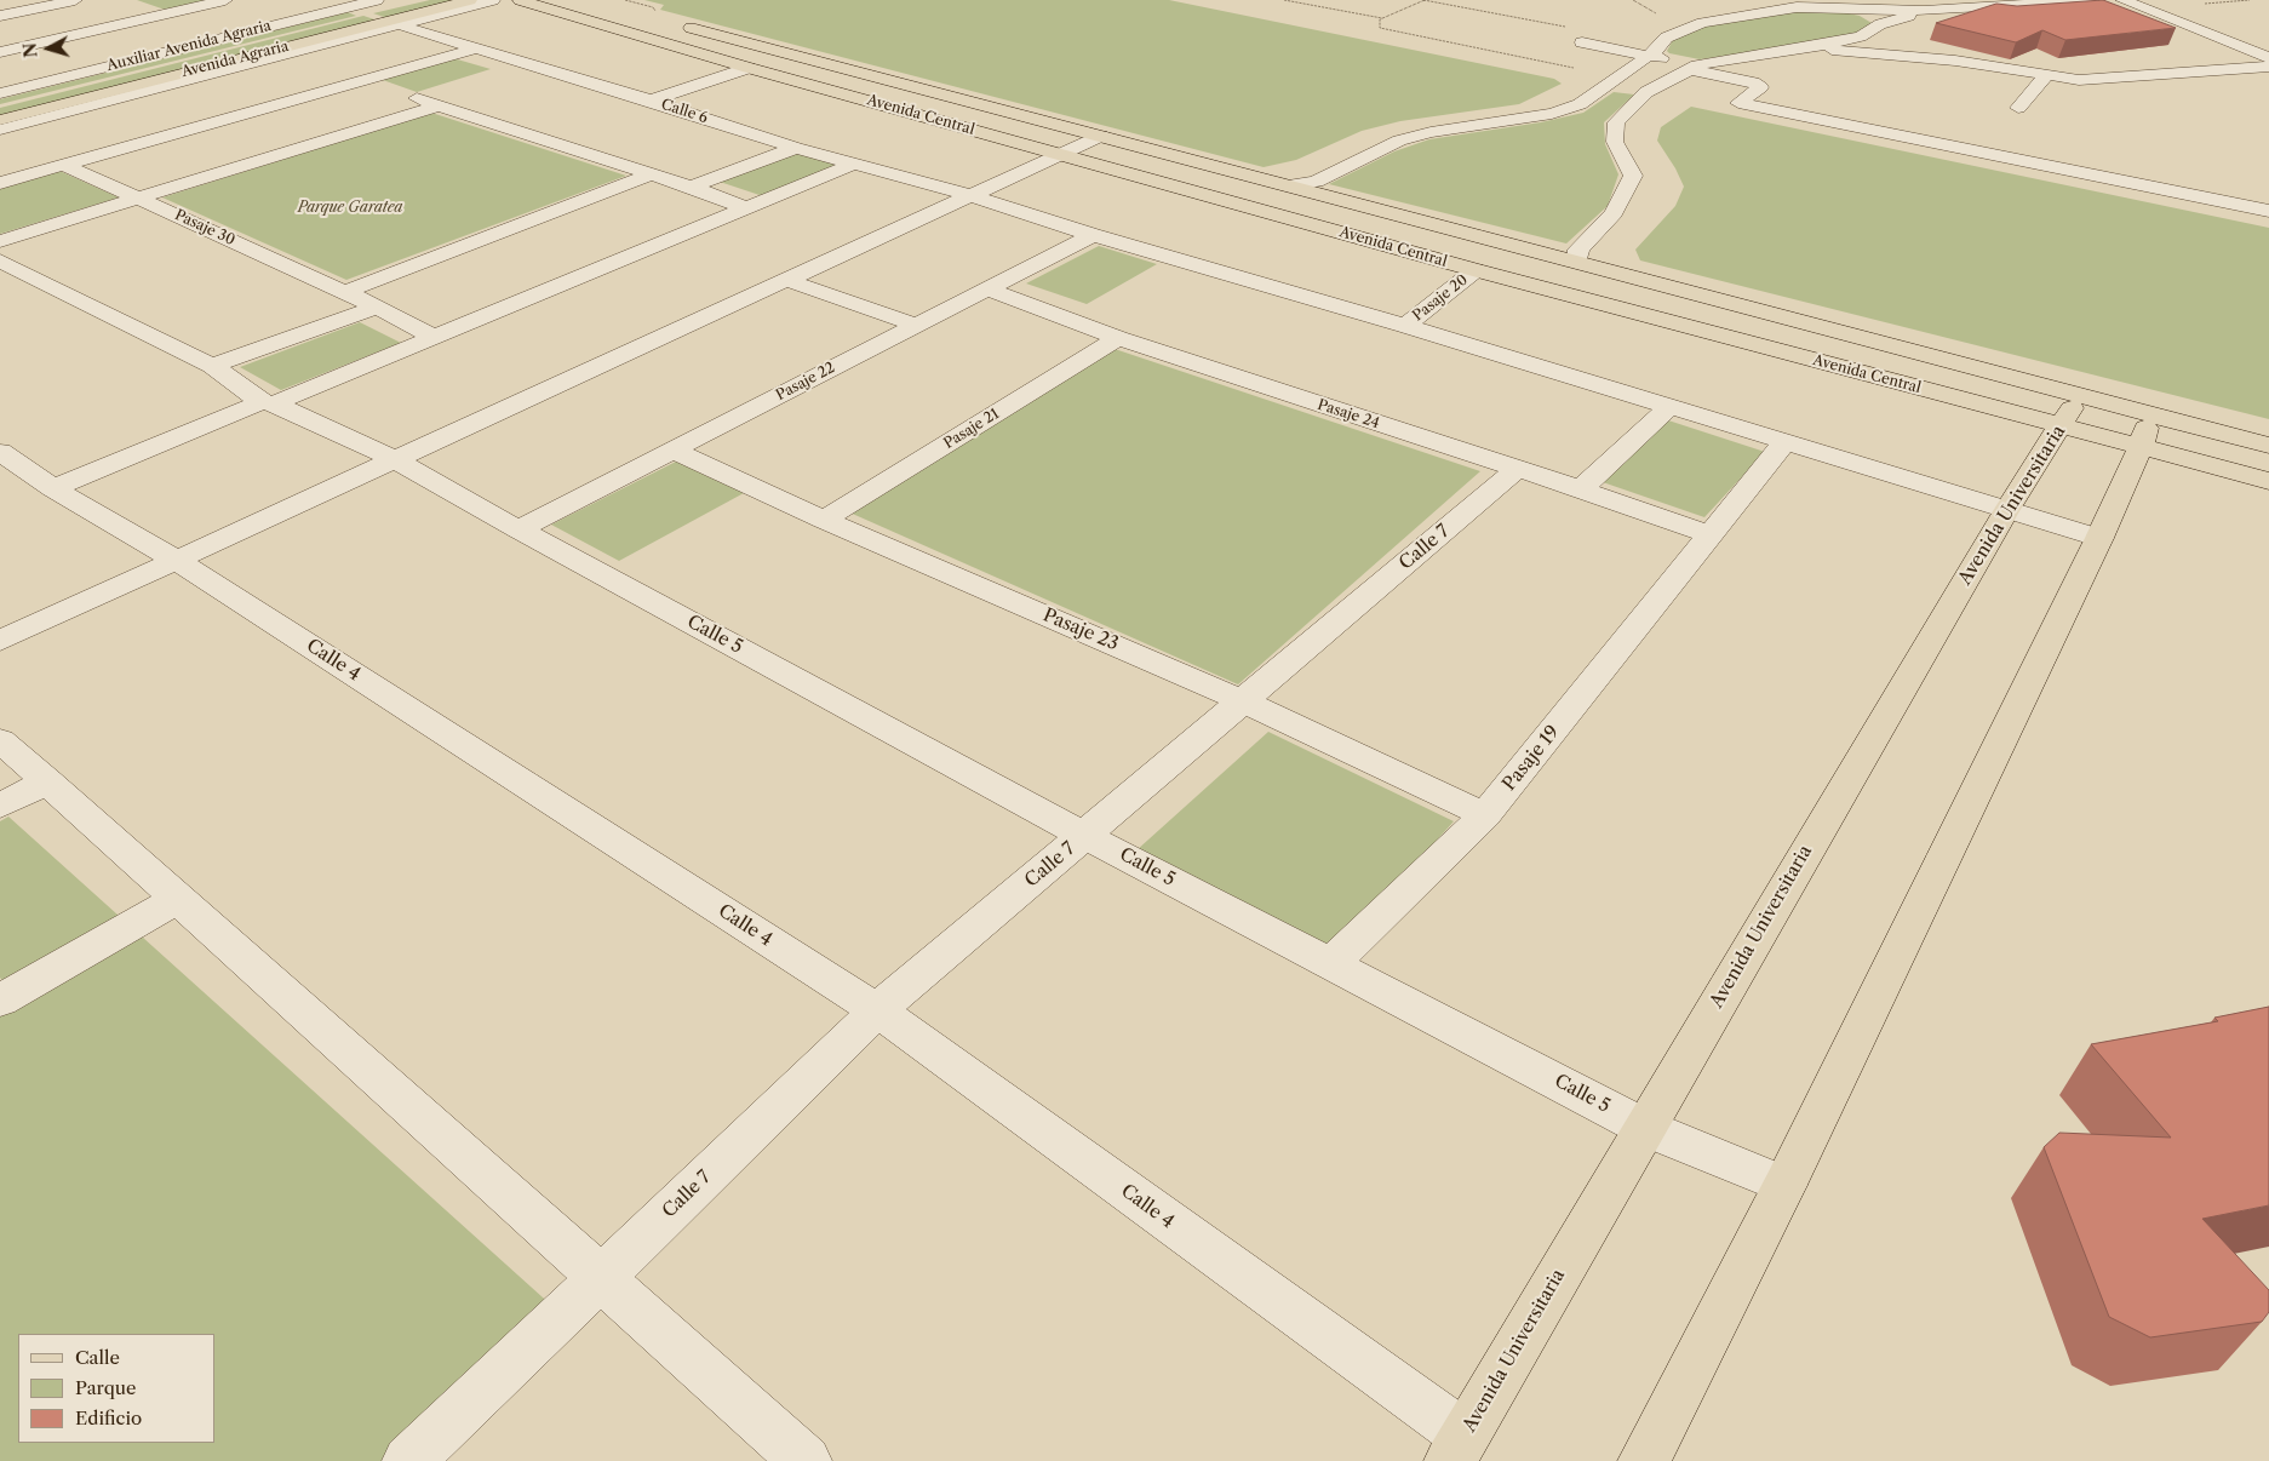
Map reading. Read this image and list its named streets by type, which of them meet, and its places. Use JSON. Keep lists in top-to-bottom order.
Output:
{
  "streets": {
    "main road": ["Avenida Agraria", "Avenida Central", "Avenida Universitaria"],
    "street": [
      "Auxiliar Avenida Agraria",
      "Calle 6",
      "Pasaje 30",
      "Pasaje 20",
      "Pasaje 22",
      "Pasaje 24",
      "Pasaje 21",
      "Calle 7",
      "Pasaje 23",
      "Calle 5",
      "Calle 4",
      "Pasaje 19"
    ]
  },
  "crossings": [
    ["Auxiliar Avenida Agraria", "Calle 6"],
    ["Calle 6", "Pasaje 20"],
    ["Calle 6", "Pasaje 22"],
    ["Calle 6", "Avenida Universitaria"],
    ["Calle 6", "Pasaje 19"],
    ["Avenida Central", "Pasaje 20"],
    ["Avenida Central", "Avenida Universitaria"],
    ["Pasaje 22", "Pasaje 24"],
    ["Pasaje 22", "Pasaje 23"],
    ["Pasaje 22", "Calle 5"],
    ["Pasaje 24", "Pasaje 21"],
    ["Pasaje 24", "Calle 7"],
    ["Pasaje 24", "Pasaje 19"],
    ["Pasaje 21", "Pasaje 23"],
    ["Avenida Universitaria", "Calle 5"],
    ["Avenida Universitaria", "Calle 4"],
    ["Calle 7", "Pasaje 23"],
    ["Calle 7", "Calle 5"],
    ["Calle 7", "Calle 4"],
    ["Pasaje 23", "Pasaje 19"],
    ["Calle 5", "Pasaje 19"]
  ],
  "parks": ["Parque Garatea"],
  "legend": ["Calle", "Parque", "Edificio"],
  "north": "left"
}
